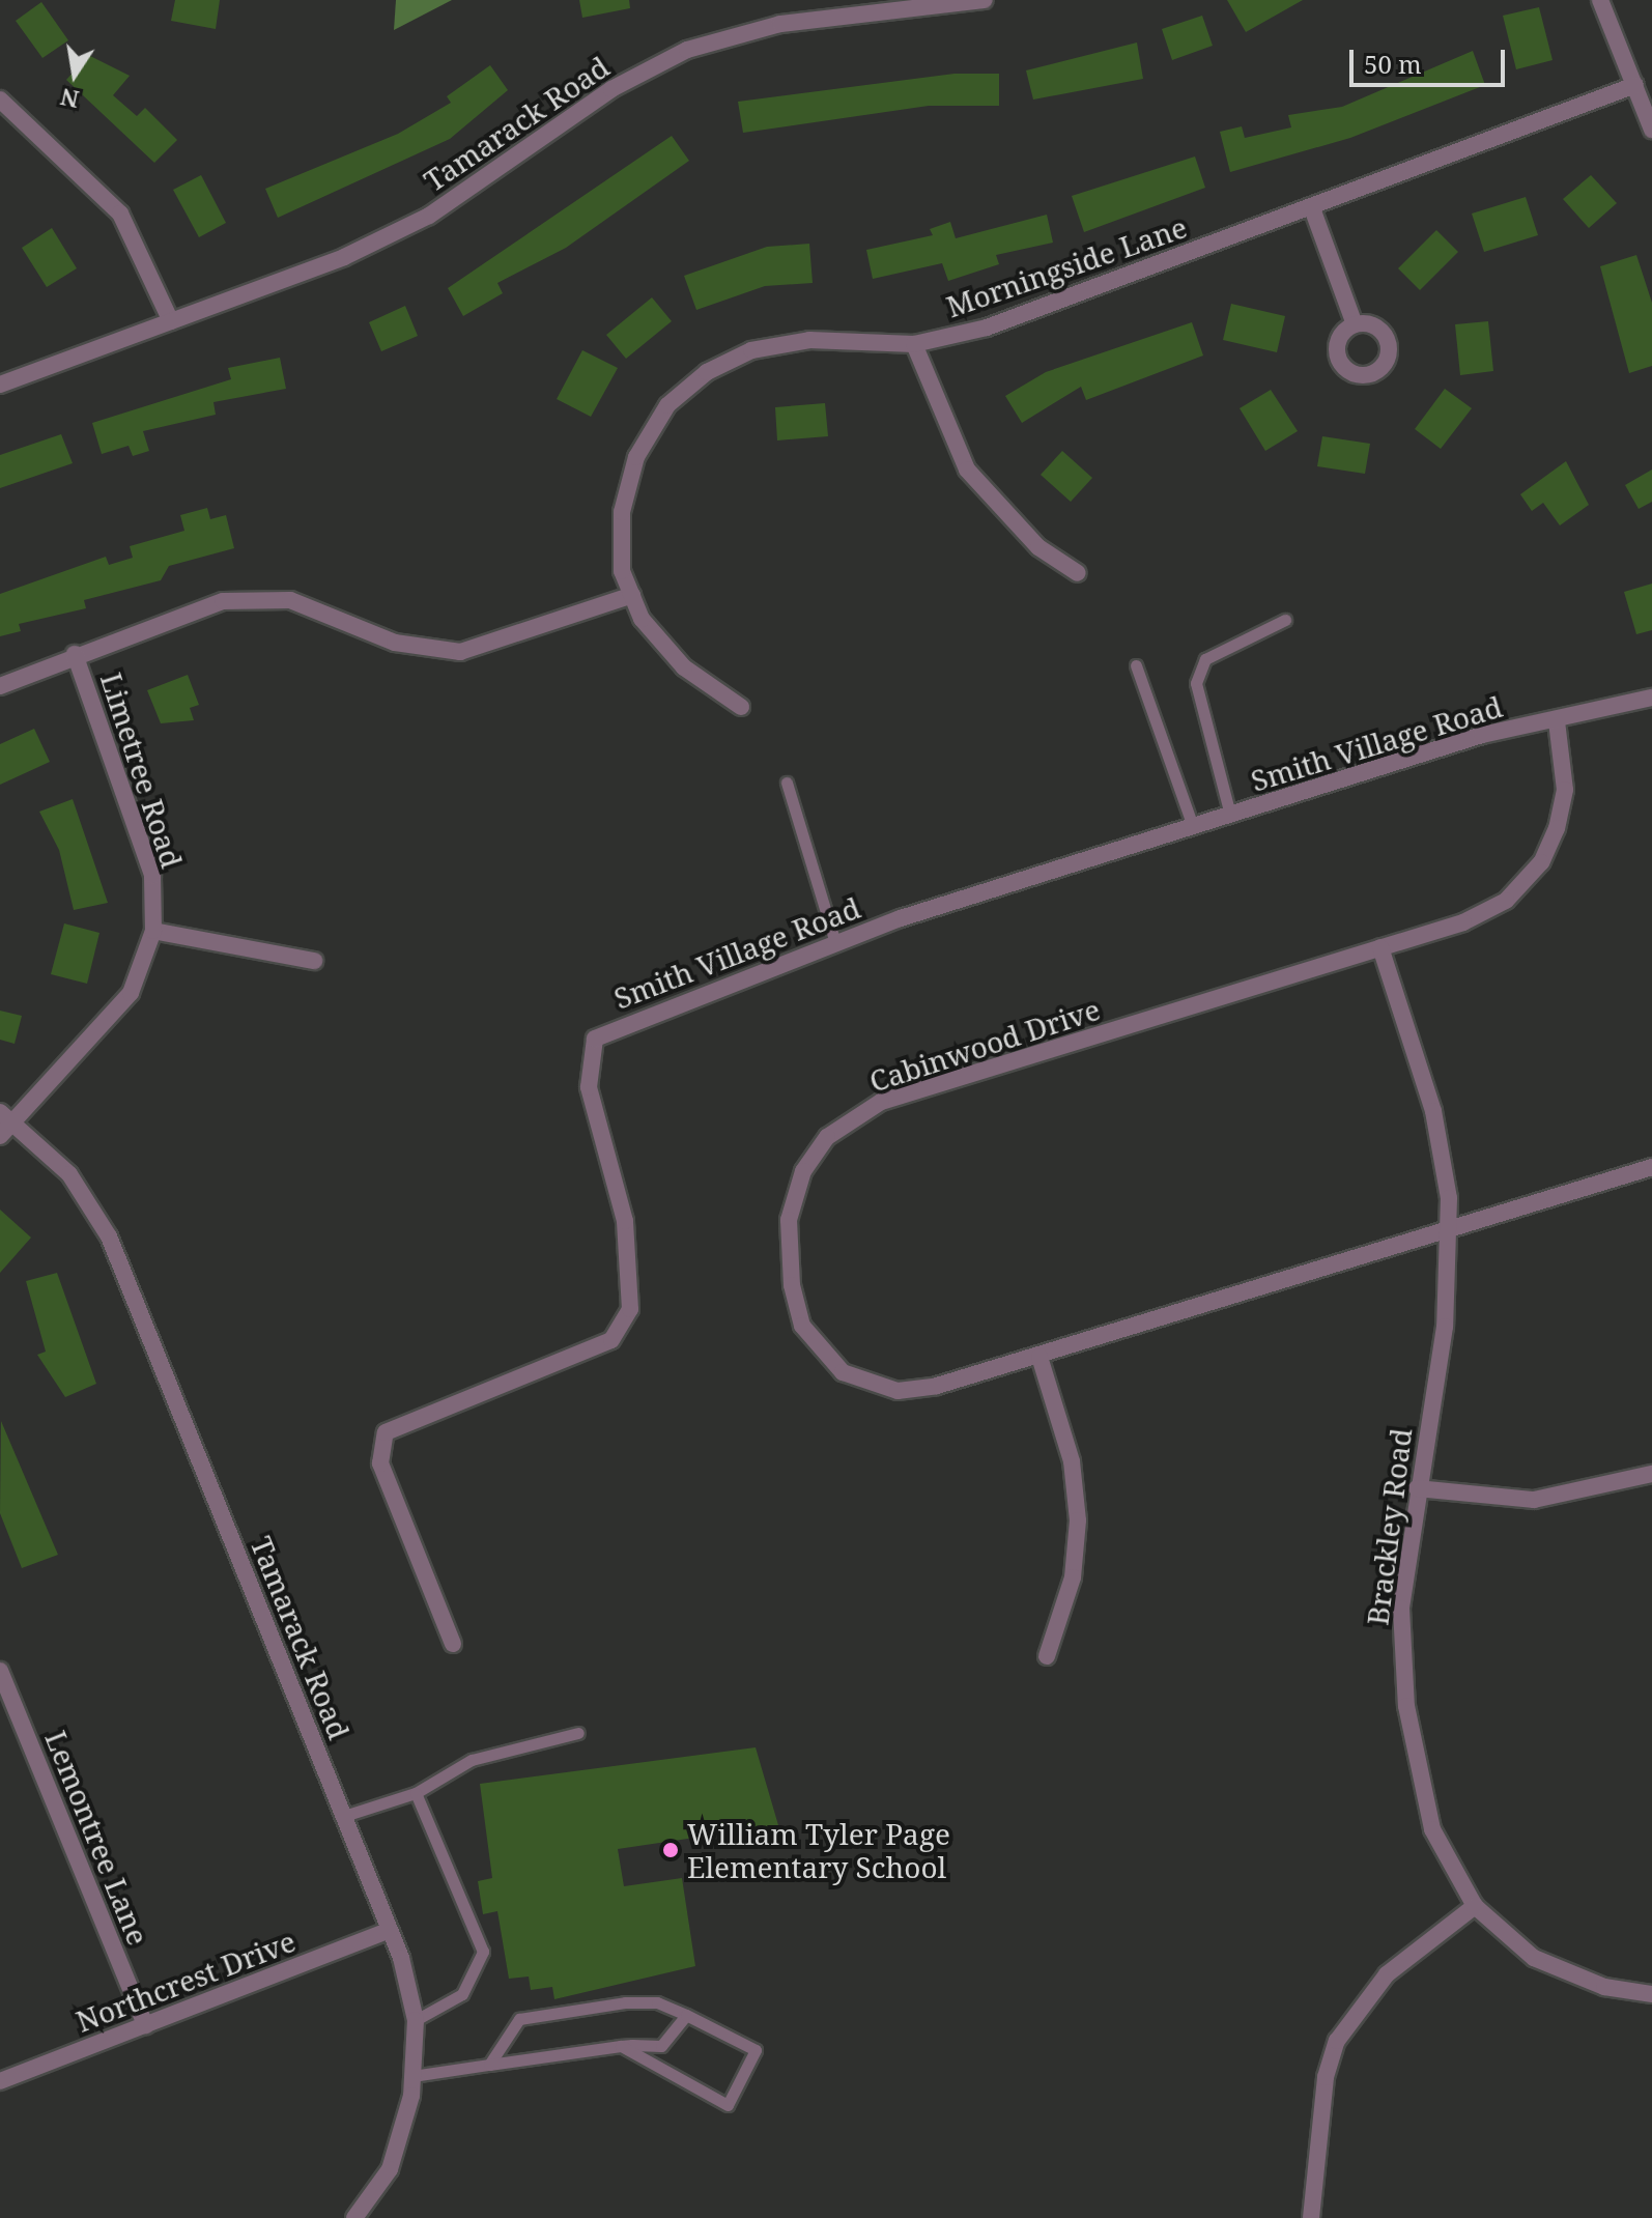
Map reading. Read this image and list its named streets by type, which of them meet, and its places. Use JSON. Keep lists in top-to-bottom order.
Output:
{
  "streets": {
    "street": [
      "Tamarack Road",
      "Morningside Lane",
      "Smith Village Road",
      "Limetree Road",
      "Cabinwood Drive",
      "Brackley Road",
      "Lemontree Lane",
      "Northcrest Drive"
    ]
  },
  "crossings": [
    ["Tamarack Road", "Limetree Road"],
    ["Tamarack Road", "Northcrest Drive"],
    ["Morningside Lane", "Limetree Road"],
    ["Smith Village Road", "Cabinwood Drive"],
    ["Cabinwood Drive", "Brackley Road"],
    ["Lemontree Lane", "Northcrest Drive"]
  ],
  "places": ["William Tyler Page Elementary School"],
  "scale_bar": "50 m",
  "north": "bottom"
}
